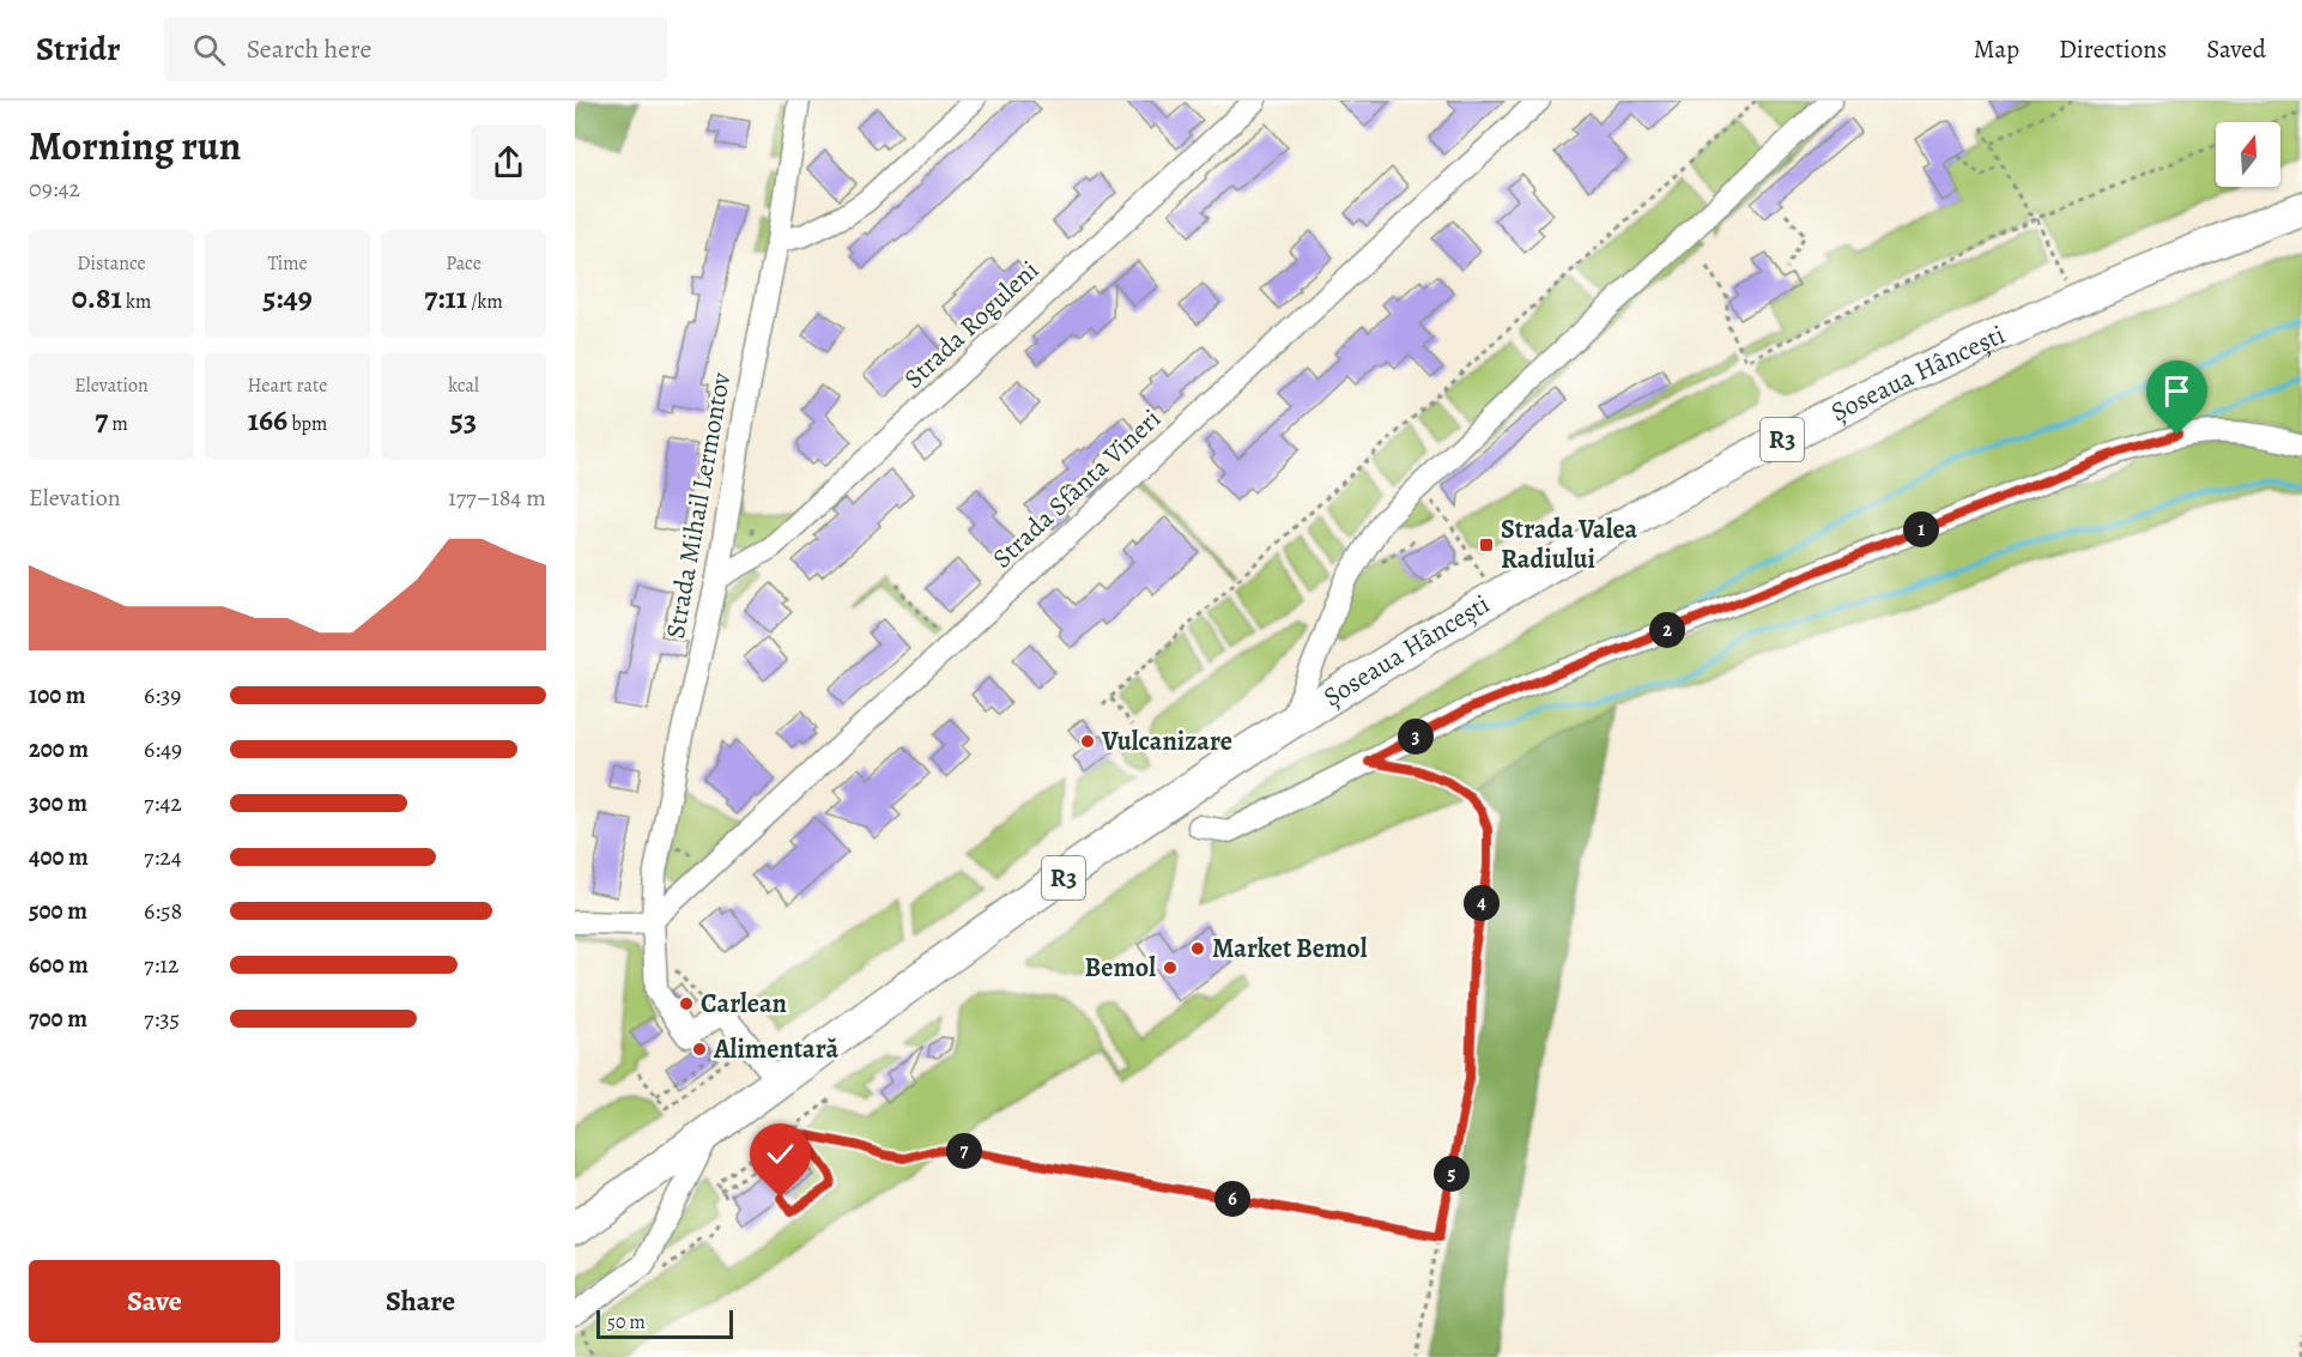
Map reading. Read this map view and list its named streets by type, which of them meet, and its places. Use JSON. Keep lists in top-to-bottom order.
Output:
{
  "streets": {
    "highway": ["Șoseaua Hâncești", "R3"],
    "street": ["Strada Roguleni", "Strada Sfânta Vineri", "Strada Mihail Lermontov"]
  },
  "crossings": [
    ["Strada Roguleni", "Strada Mihail Lermontov"],
    ["Strada Sfânta Vineri", "Strada Mihail Lermontov"]
  ],
  "places": {
    "transit": ["Strada Valea Radiului"],
    "other": [
      "Vulcanizare",
      "Market Bemol",
      "Bemol",
      "Carlean",
      "Alimentară"
    ]
  },
  "scale_bar": "50 m",
  "north": "top",
  "page": {
    "header": "Stridr",
    "search": "Search here",
    "nav": ["Map", "Directions", "Saved"],
    "heading": ["Morning run", "09:42"],
    "stats": [
      ["Distance", "0.81 km"],
      ["Time", "5:49"],
      ["Pace", "7:11 /km"],
      ["Elevation", "7 m"],
      ["Heart rate", "166 bpm"],
      ["kcal", "53"]
    ],
    "chart": ["Elevation", "177–184 m"],
    "pins": [
      "1",
      "2",
      "3",
      "4",
      "7",
      "5",
      "6"
    ],
    "list": [
      {
        "name": "100 m",
        "note": "6:39"
      },
      {
        "name": "200 m",
        "note": "6:49"
      },
      {
        "name": "300 m",
        "note": "7:42"
      },
      {
        "name": "400 m",
        "note": "7:24"
      },
      {
        "name": "500 m",
        "note": "6:58"
      },
      {
        "name": "600 m",
        "note": "7:12"
      },
      {
        "name": "700 m",
        "note": "7:35"
      }
    ],
    "buttons": ["Save", "Share"],
    "scale": "50 m"
  }
}
